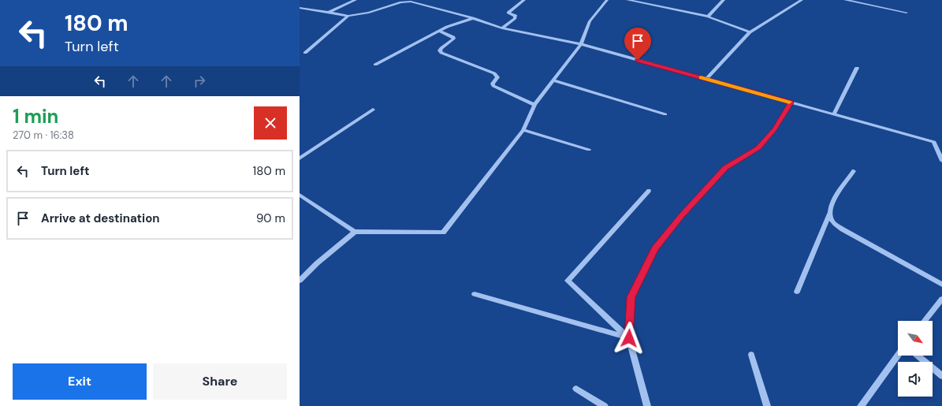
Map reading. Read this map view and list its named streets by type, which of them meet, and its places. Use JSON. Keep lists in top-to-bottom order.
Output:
{
  "north": "bottom right",
  "page": {
    "turn": ["180 m", "Turn left"],
    "heading": ["1 min", "270 m · 16:38"],
    "list": [
      {
        "name": "Turn left",
        "value": "180 m"
      },
      {
        "name": "Arrive at destination",
        "value": "90 m"
      }
    ],
    "buttons": ["Exit", "Share"]
  }
}
